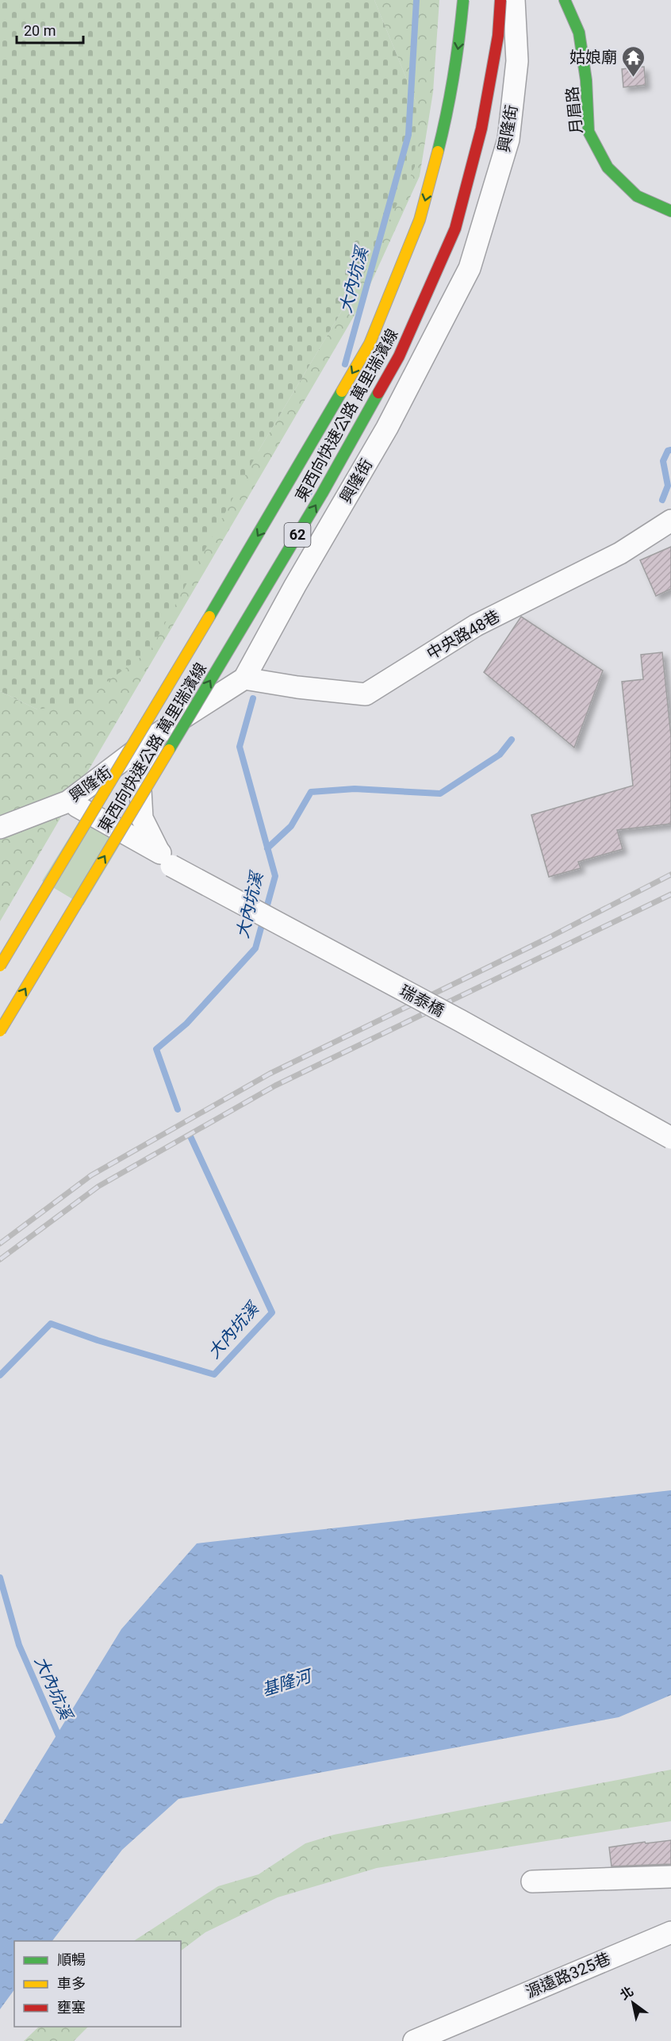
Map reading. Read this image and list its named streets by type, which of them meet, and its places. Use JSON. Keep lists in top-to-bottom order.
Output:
{
  "streets": {
    "main road": ["月眉路", "東西向快速公路 萬里瑞濱線", "62"],
    "street": [
      "興隆街",
      "中央路48巷",
      "瑞泰橋",
      "源遠路325巷"
    ]
  },
  "crossings": [
    ["興隆街", "中央路48巷"],
    ["興隆街", "瑞泰橋"]
  ],
  "water": ["大內坑溪", "基隆河"],
  "places": {
    "temple": ["姑娘廟"]
  },
  "legend": ["順暢", "車多", "壅塞"],
  "scale_bar": "20 m",
  "north": "top left"
}
